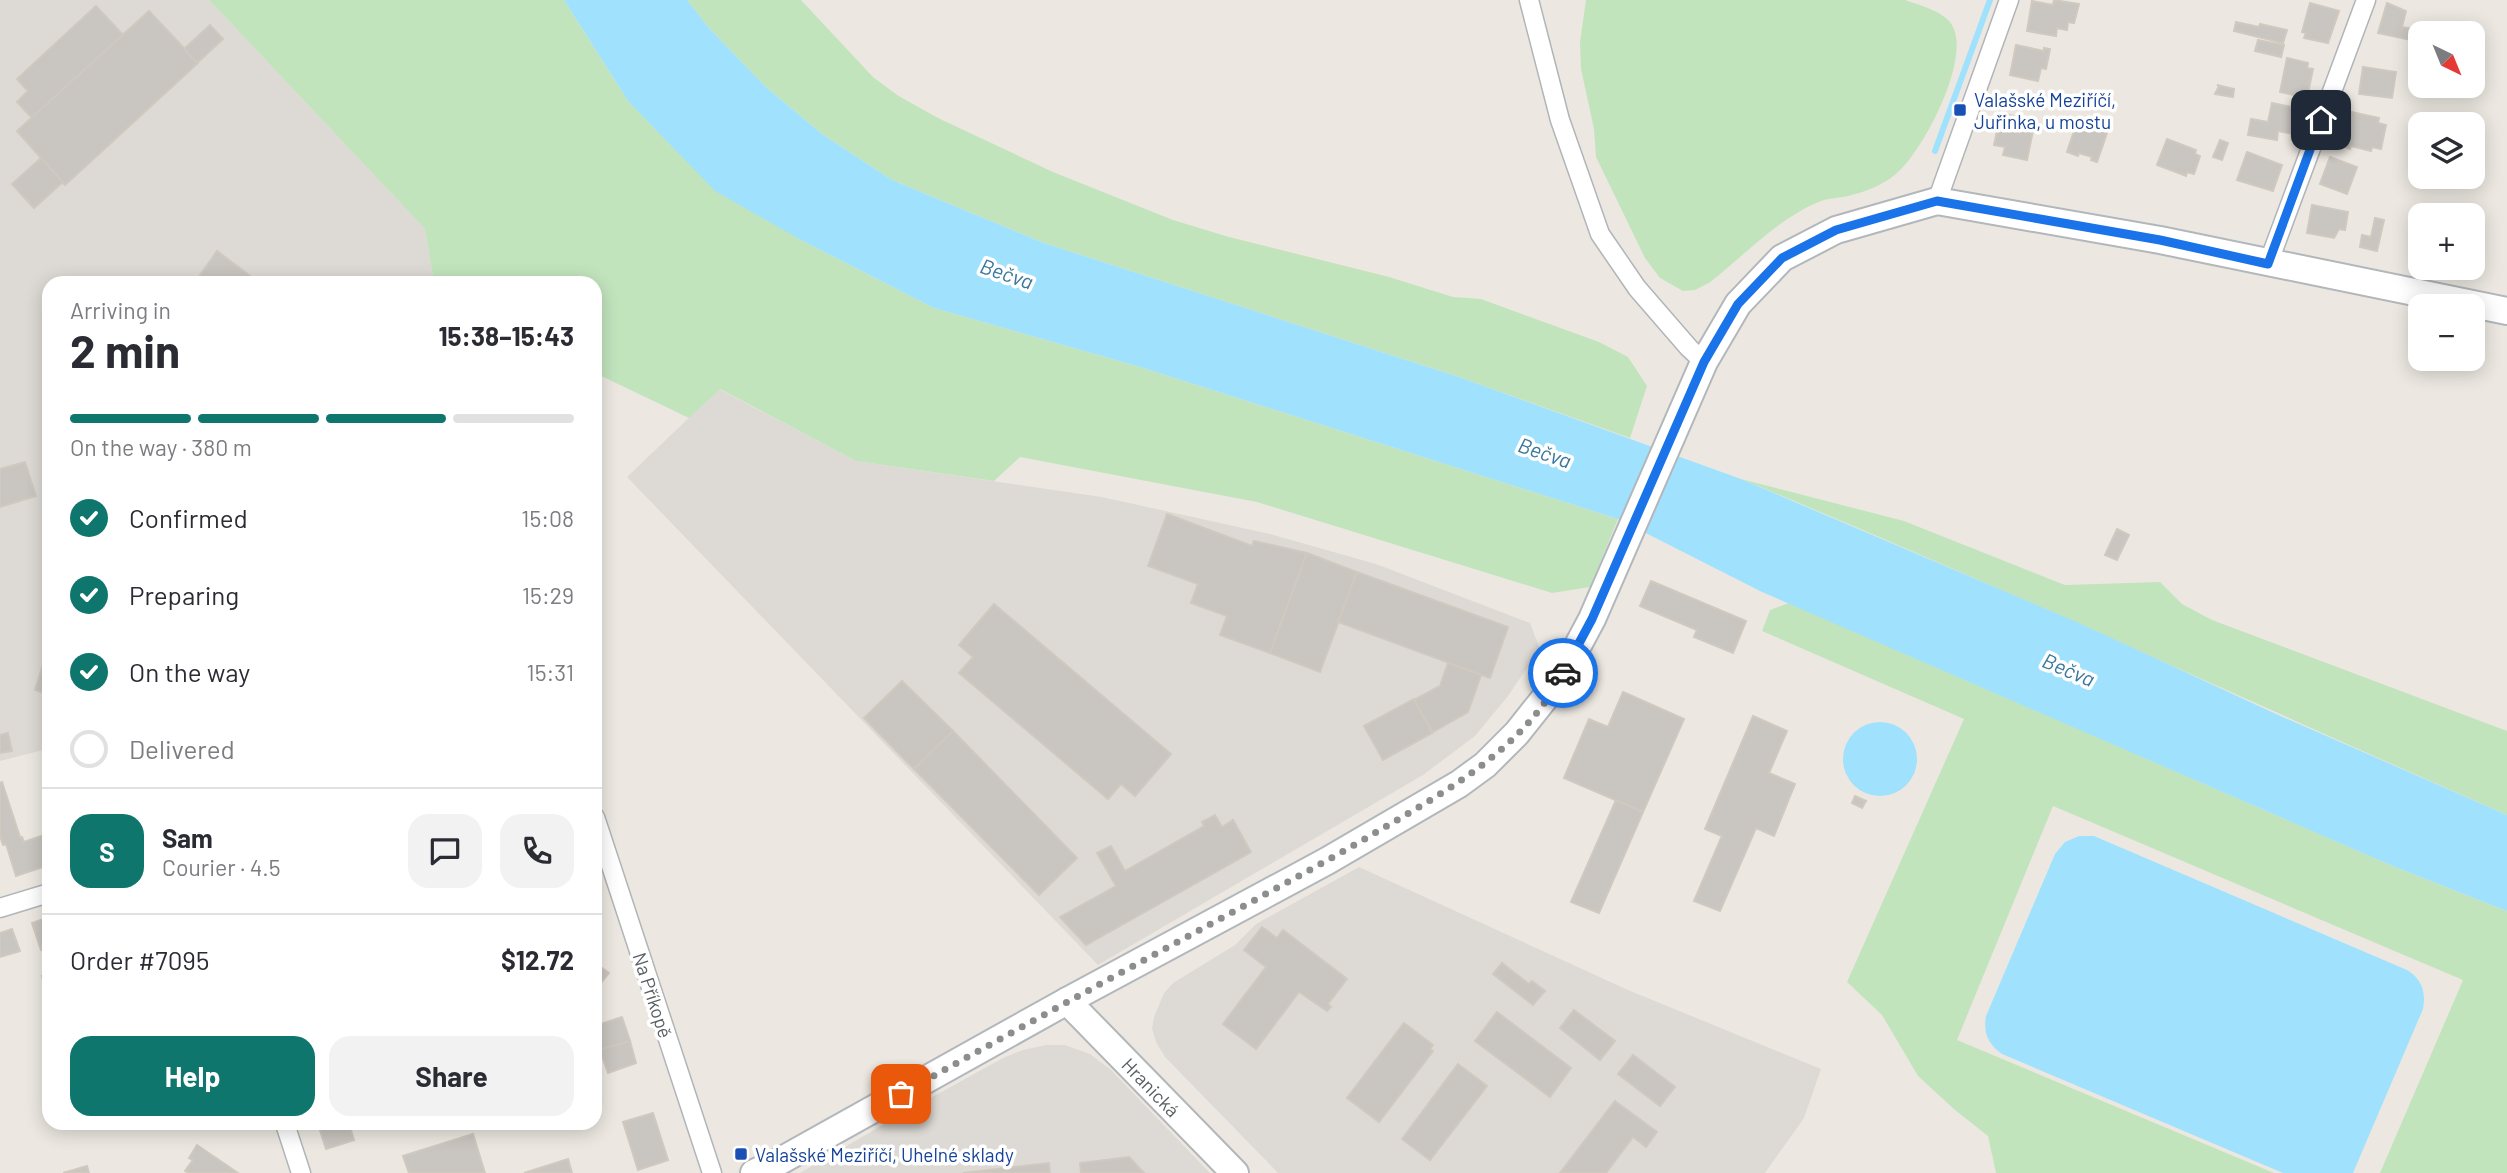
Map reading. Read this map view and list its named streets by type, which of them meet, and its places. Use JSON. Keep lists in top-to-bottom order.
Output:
{
  "streets": {
    "street": ["Na Příkopě", "Hranická"]
  },
  "water": ["Bečva"],
  "places": {
    "transit": ["Valašské Meziříčí, Juřinka, u mostu", "Valašské Meziříčí, Uhelné sklady"]
  },
  "north": "bottom right",
  "page": {
    "map_buttons": ["+", "−"],
    "heading": ["2 min", "Arriving in", "15:38–15:43"],
    "panel": [
      "Sam",
      "Courier · 4.5",
      "Order #7095",
      "$12.72"
    ],
    "bar": "On the way · 380 m",
    "list": [
      ["Confirmed", "15:08"],
      ["Preparing", "15:29"],
      ["On the way", "15:31"],
      "Delivered"
    ],
    "round": "S",
    "buttons": ["Help", "Share"]
  }
}
